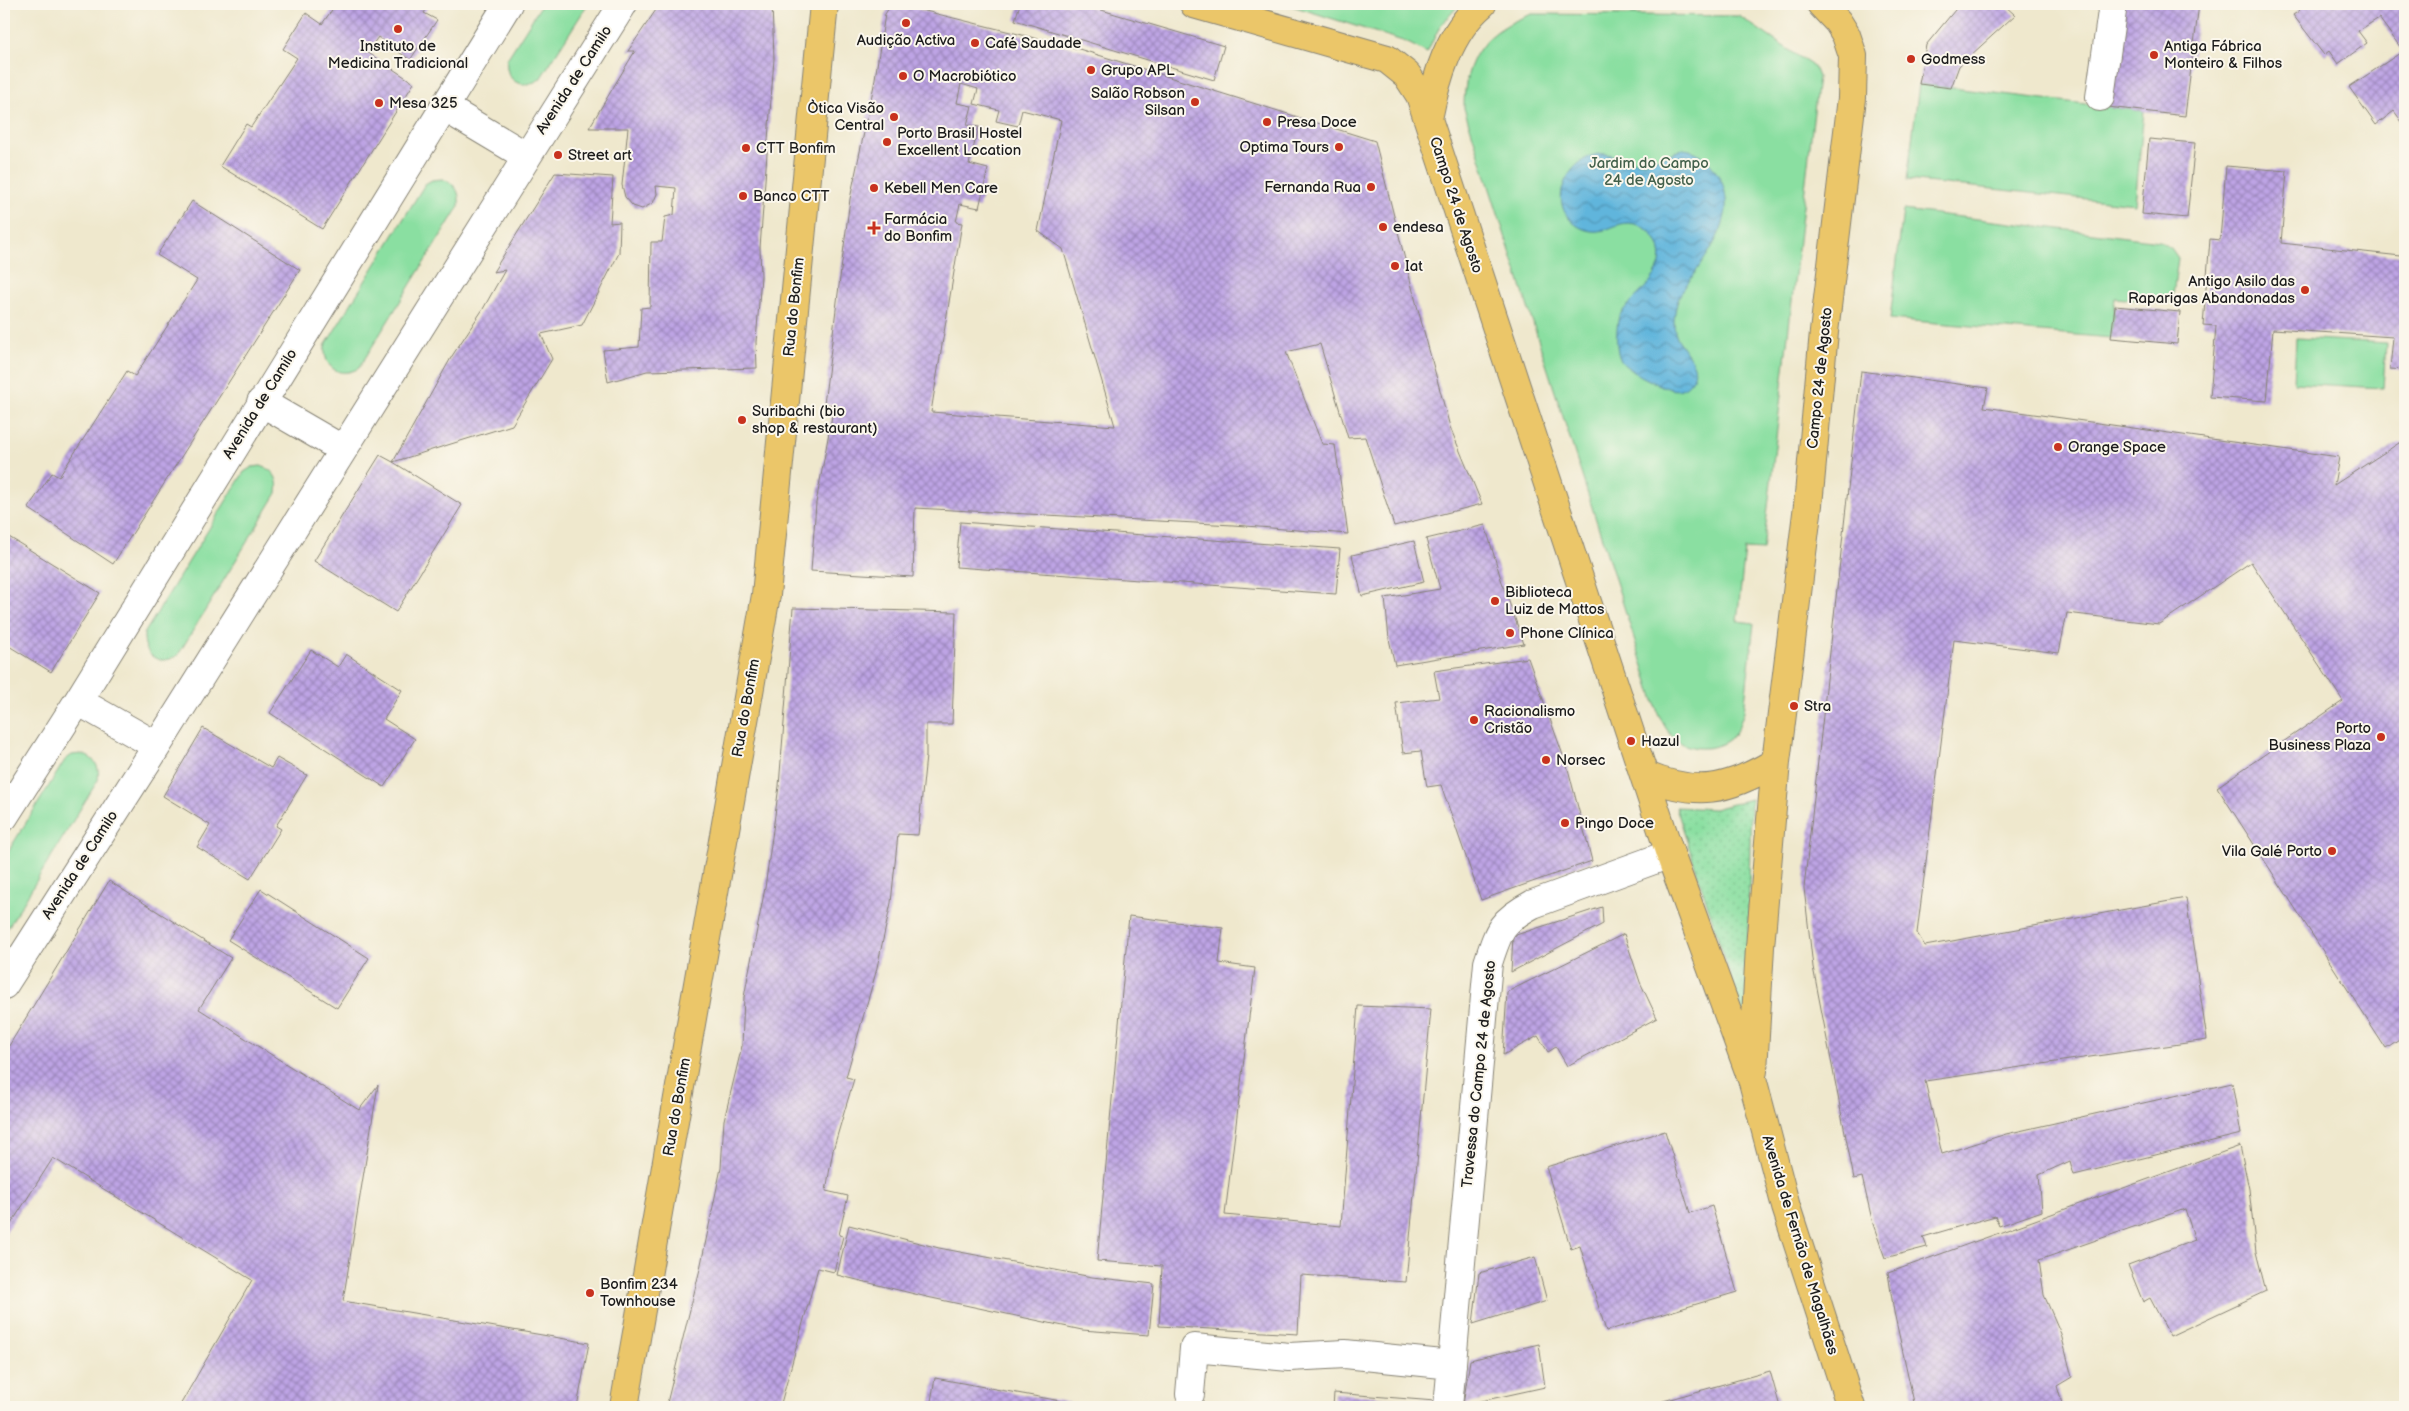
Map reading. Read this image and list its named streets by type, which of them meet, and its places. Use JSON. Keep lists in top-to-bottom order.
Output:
{
  "streets": {
    "main road": ["Campo 24 de Agosto", "Rua do Bonfim", "Avenida de Fernão de Magalhães"],
    "street": ["Avenida de Camilo", "Travessa do Campo 24 de Agosto"]
  },
  "crossings": [
    ["Campo 24 de Agosto", "Avenida de Fernão de Magalhães"],
    ["Travessa do Campo 24 de Agosto", "Avenida de Fernão de Magalhães"]
  ],
  "parks": ["Jardim do Campo 24 de Agosto"],
  "places": {
    "other": [
      "Audição Activa",
      "Instituto de Medicina Tradicional",
      "Café Saudade",
      "Antiga Fábrica Monteiro & Filhos",
      "Godmess",
      "Grupo APL",
      "O Macrobiótico",
      "Salão Robson Silsan",
      "Mesa 325",
      "Òtica Visão Central",
      "Presa Doce",
      "Porto Brasil Hostel Excellent Location",
      "Optima Tours",
      "CTT Bonfim",
      "Street art",
      "Fernanda Rua",
      "Kebell Men Care",
      "Banco CTT",
      "endesa",
      "Iat",
      "Antigo Asilo das Raparigas Abandonadas",
      "Suribachi (bio shop & restaurant)",
      "Orange Space",
      "Biblioteca Luiz de Mattos",
      "Phone Clínica",
      "Stra",
      "Racionalismo Cristão",
      "Porto Business Plaza",
      "Hazul",
      "Norsec",
      "Pingo Doce",
      "Vila Galé Porto",
      "Bonfim 234 Townhouse"
    ],
    "health": ["Farmácia do Bonfim"]
  }
}
